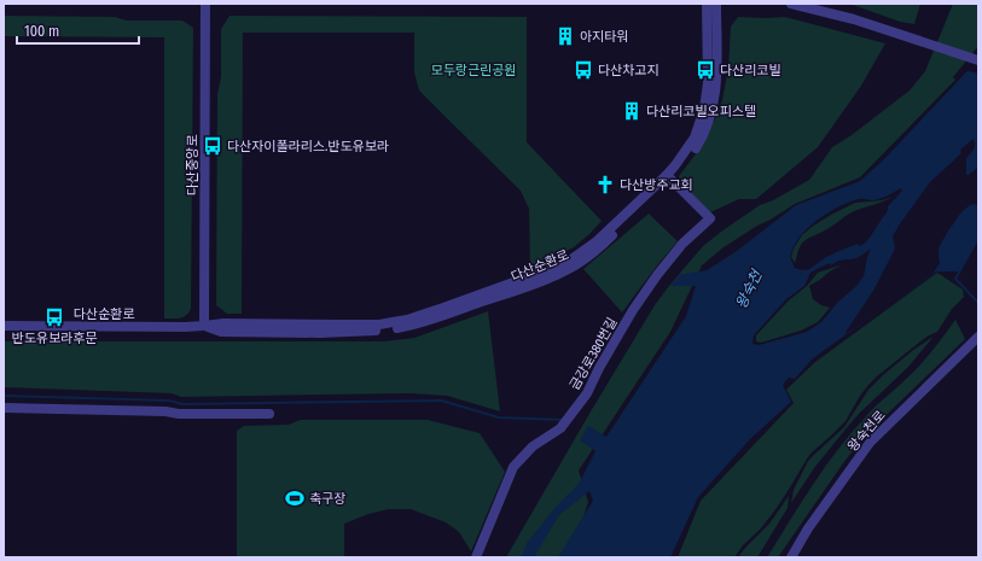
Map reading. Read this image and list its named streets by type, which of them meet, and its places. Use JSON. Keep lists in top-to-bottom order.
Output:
{
  "streets": {
    "street": [
      "다산중앙로",
      "다산순환로",
      "금강로380번길",
      "왕숙천로"
    ]
  },
  "crossings": [
    ["다산중앙로", "다산순환로"],
    ["다산순환로", "금강로380번길"]
  ],
  "water": ["왕숙천"],
  "parks": ["모두랑근린공원"],
  "places": {
    "building": ["아지타워", "다산리코빌오피스텔"],
    "bus stop": [
      "다산차고지",
      "다산리코빌",
      "다산자이폴라리스.반도유보라",
      "반도유보라후문"
    ],
    "church": ["다산방주교회"],
    "sports": ["축구장"]
  },
  "scale_bar": "100 m"
}
